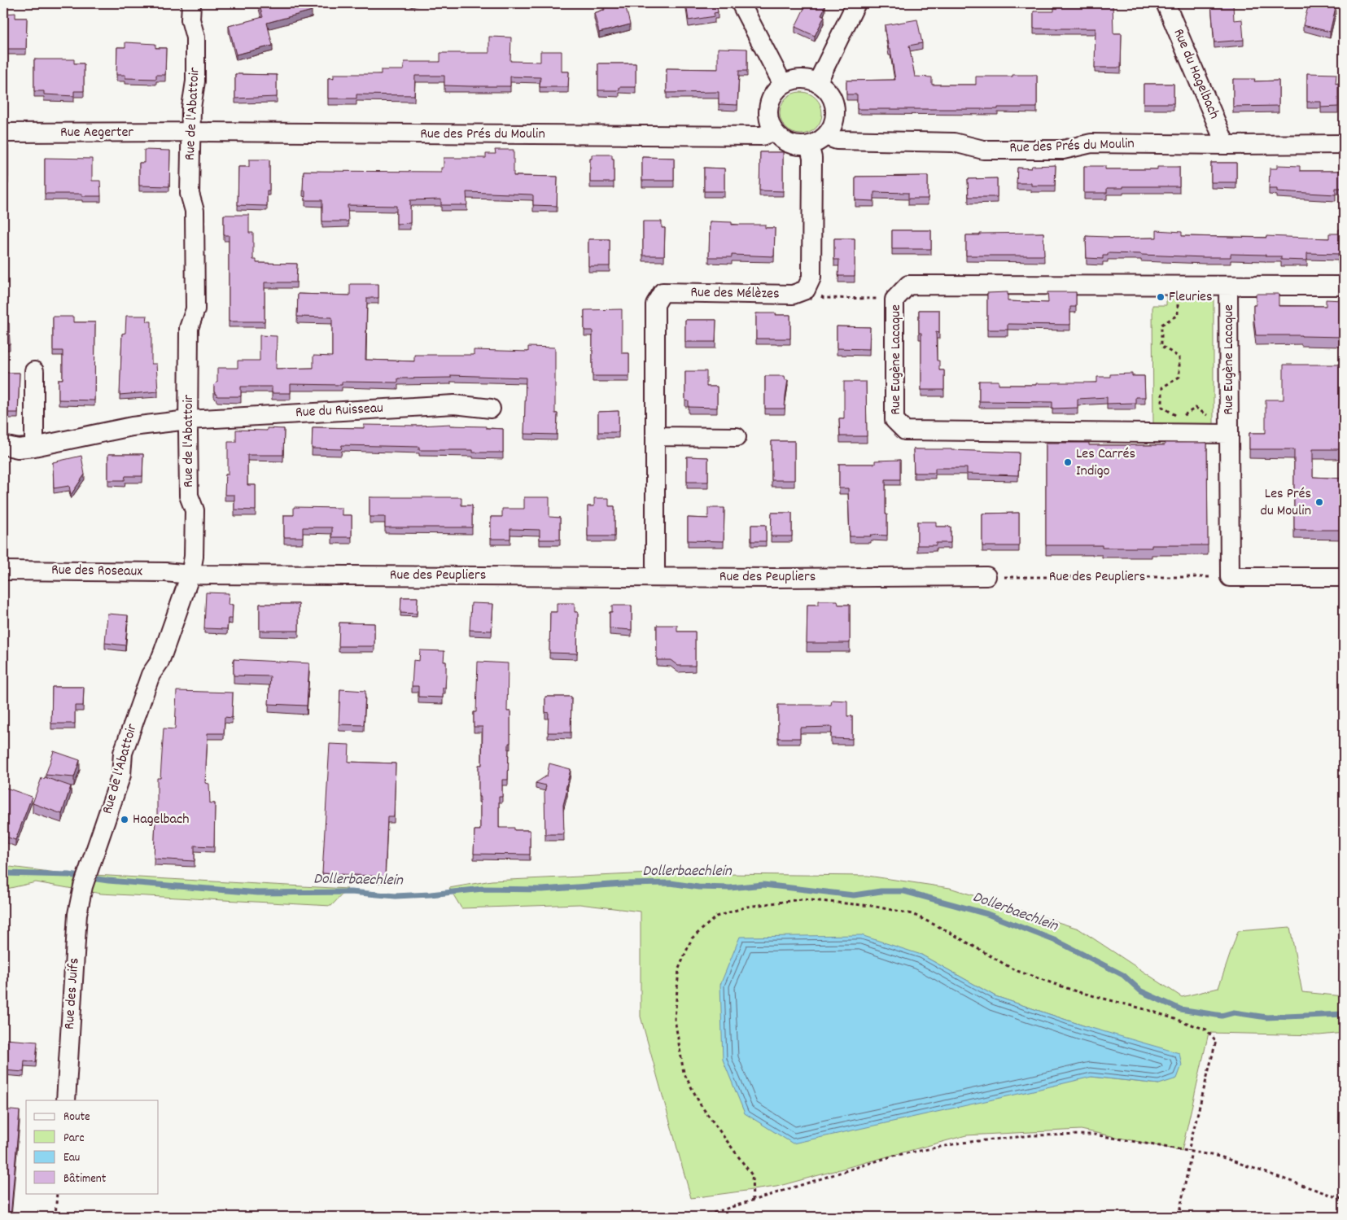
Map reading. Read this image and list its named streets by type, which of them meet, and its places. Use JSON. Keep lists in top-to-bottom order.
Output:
{
  "streets": {
    "street": [
      "Rue du Hagelbach",
      "Rue de l'Abattoir",
      "Rue Aegerter",
      "Rue des Prés du Moulin",
      "Rue des Mélèzes",
      "Rue Eugène Lacaque",
      "Rue du Ruisseau",
      "Rue des Roseaux",
      "Rue des Peupliers",
      "Rue des Juifs"
    ]
  },
  "crossings": [
    ["Rue du Hagelbach", "Rue des Prés du Moulin"],
    ["Rue de l'Abattoir", "Rue Aegerter"],
    ["Rue de l'Abattoir", "Rue des Prés du Moulin"],
    ["Rue de l'Abattoir", "Rue du Ruisseau"],
    ["Rue de l'Abattoir", "Rue des Roseaux"],
    ["Rue de l'Abattoir", "Rue des Peupliers"],
    ["Rue de l'Abattoir", "Rue des Juifs"],
    ["Rue Aegerter", "Rue des Prés du Moulin"],
    ["Rue des Mélèzes", "Rue des Peupliers"],
    ["Rue Eugène Lacaque", "Rue des Peupliers"],
    ["Rue des Roseaux", "Rue des Peupliers"]
  ],
  "water": ["Dollerbaechlein"],
  "places": [
    "Fleuries",
    "Les Carrés Indigo",
    "Les Prés du Moulin",
    "Hagelbach"
  ],
  "legend": [
    "Route",
    "Parc",
    "Eau",
    "Bâtiment"
  ]
}
